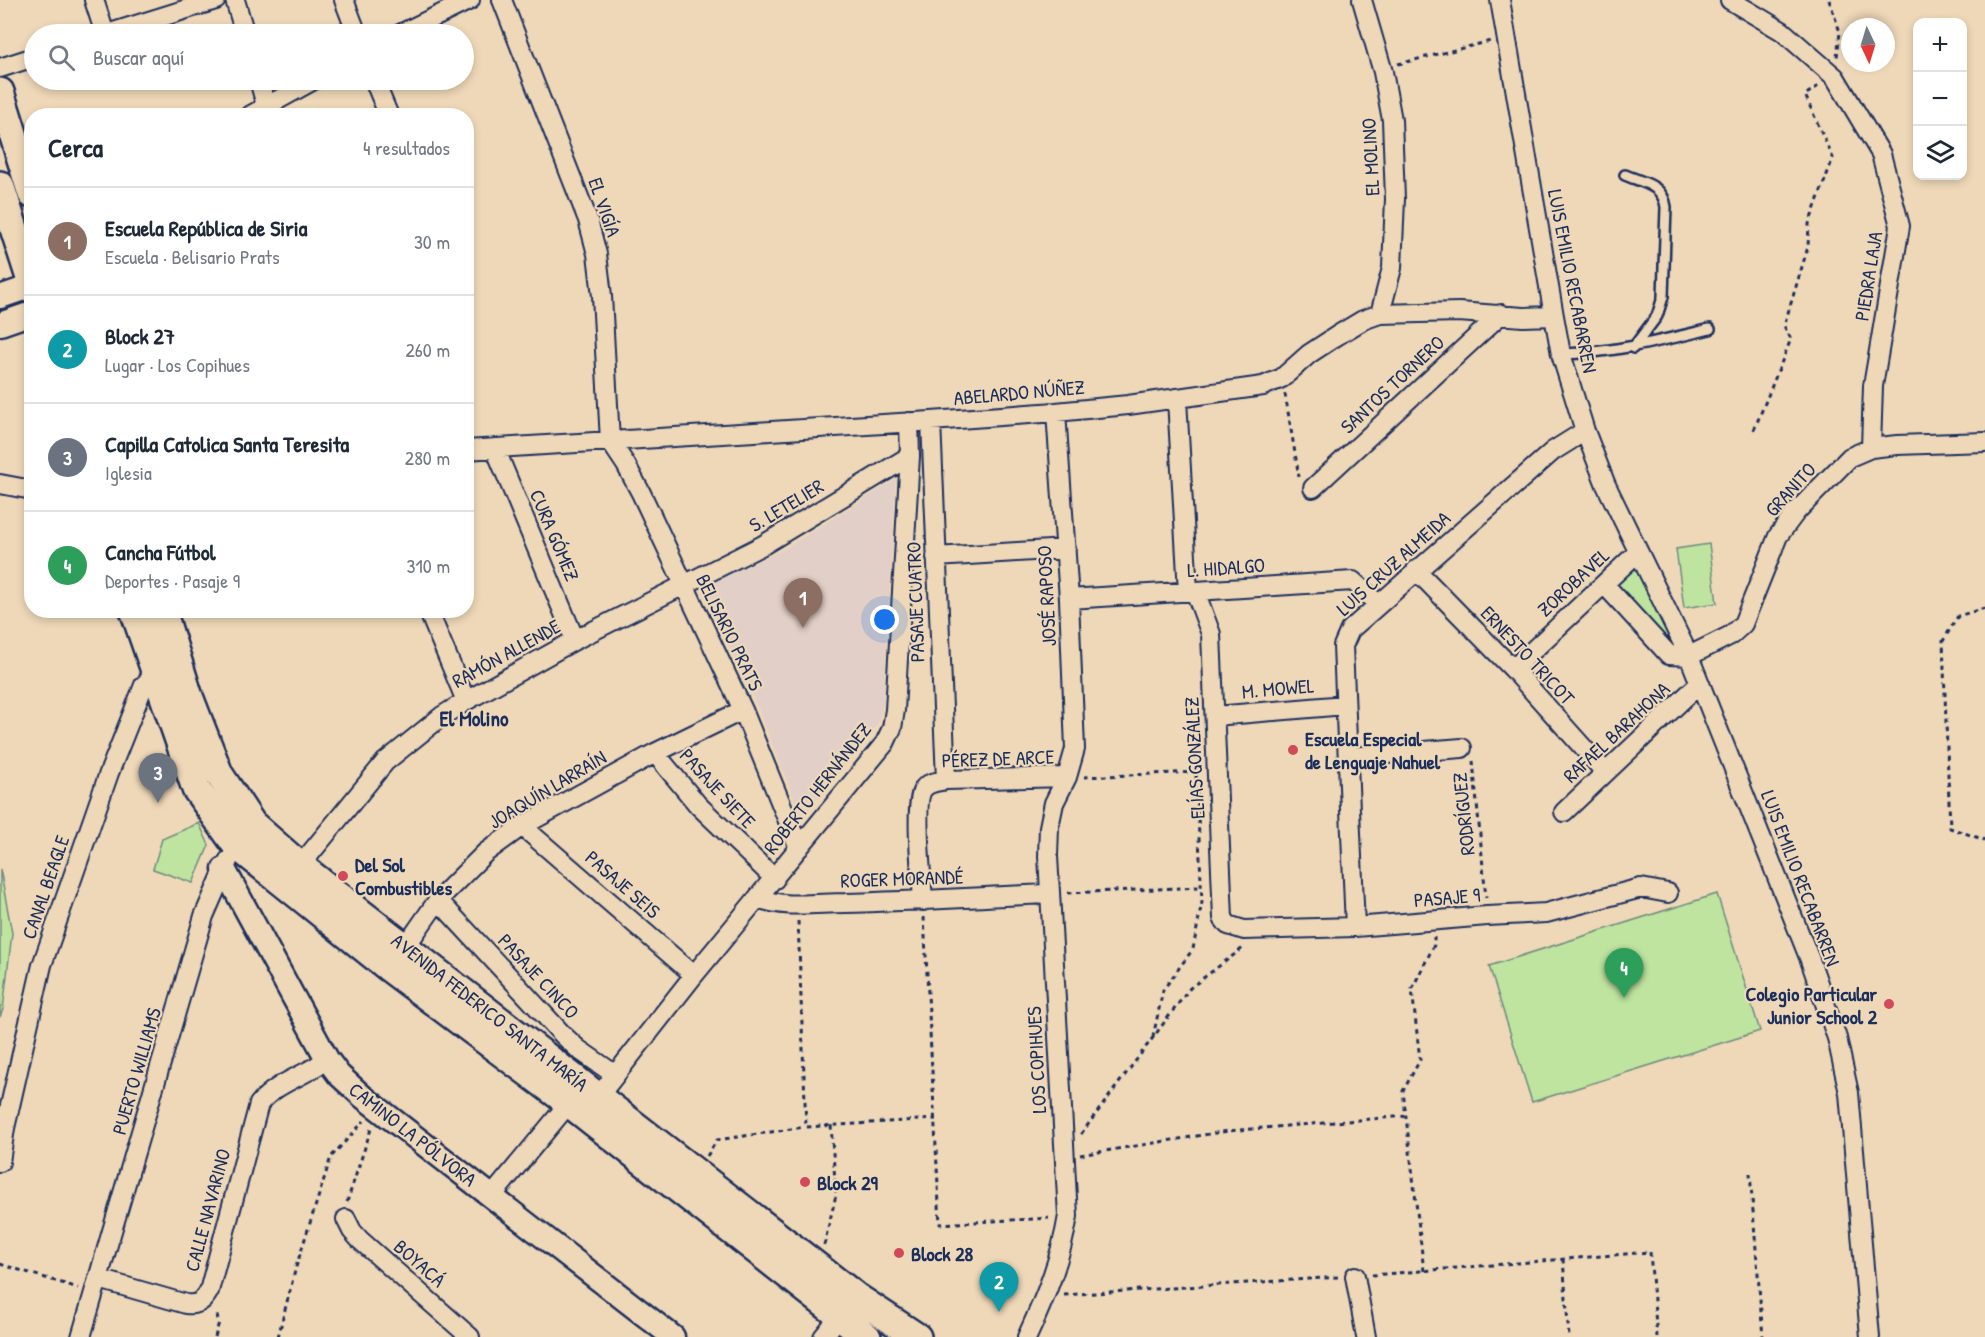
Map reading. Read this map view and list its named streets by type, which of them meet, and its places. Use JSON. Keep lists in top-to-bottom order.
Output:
{
  "streets": {
    "main road": ["AVENIDA FEDERICO SANTA MARÍA"],
    "street": [
      "EL MOLINO",
      "EL VIGÍA",
      "PIEDRA LAJA",
      "LUIS EMILIO RECABARREN",
      "SANTOS TORNERO",
      "ABELARDO NÚÑEZ",
      "GRANITO",
      "S. LETELIER",
      "CURA GÓMEZ",
      "LUIS CRUZ ALMEIDA",
      "L. HIDALGO",
      "ZOROBAVEL",
      "JOSÉ RAPOSO",
      "PASAJE CUATRO",
      "BELISARIO PRATS",
      "RAMÓN ALLENDE",
      "ERNESTO TRICOT",
      "M. MOWEL",
      "RAFAEL BARAHONA",
      "PÉREZ DE ARCE",
      "ELÍAS GONZÁLEZ",
      "PASAJE SIETE",
      "ROBERTO HERNÁNDEZ",
      "JOAQUÍN LARRAÍN",
      "ROGER MORANDÉ",
      "PASAJE SEIS",
      "CANAL BEAGLE",
      "PASAJE 9",
      "PASAJE CINCO",
      "LOS COPIHUES",
      "PUERTO WILLIAMS",
      "CAMINO LA PÓLVORA",
      "CALLE NAVARINO",
      "BOYACÁ"
    ],
    "path": ["RODRÍGUEZ"]
  },
  "crossings": [
    ["EL MOLINO", "ABELARDO NÚÑEZ"],
    ["EL VIGÍA", "ABELARDO NÚÑEZ"],
    ["EL VIGÍA", "BELISARIO PRATS"],
    ["PIEDRA LAJA", "GRANITO"],
    ["LUIS EMILIO RECABARREN", "ABELARDO NÚÑEZ"],
    ["LUIS EMILIO RECABARREN", "GRANITO"],
    ["LUIS EMILIO RECABARREN", "LUIS CRUZ ALMEIDA"],
    ["LUIS EMILIO RECABARREN", "ZOROBAVEL"],
    ["LUIS EMILIO RECABARREN", "RAFAEL BARAHONA"],
    ["SANTOS TORNERO", "ABELARDO NÚÑEZ"],
    ["ABELARDO NÚÑEZ", "CURA GÓMEZ"],
    ["ABELARDO NÚÑEZ", "JOSÉ RAPOSO"],
    ["ABELARDO NÚÑEZ", "PASAJE CUATRO"],
    ["ABELARDO NÚÑEZ", "BELISARIO PRATS"],
    ["ABELARDO NÚÑEZ", "ELÍAS GONZÁLEZ"],
    ["ABELARDO NÚÑEZ", "ROBERTO HERNÁNDEZ"],
    ["S. LETELIER", "BELISARIO PRATS"],
    ["S. LETELIER", "RAMÓN ALLENDE"],
    ["S. LETELIER", "ROBERTO HERNÁNDEZ"],
    ["CURA GÓMEZ", "RAMÓN ALLENDE"],
    ["LUIS CRUZ ALMEIDA", "L. HIDALGO"],
    ["LUIS CRUZ ALMEIDA", "ERNESTO TRICOT"],
    ["LUIS CRUZ ALMEIDA", "M. MOWEL"],
    ["LUIS CRUZ ALMEIDA", "PASAJE 9"],
    ["L. HIDALGO", "JOSÉ RAPOSO"],
    ["L. HIDALGO", "ELÍAS GONZÁLEZ"],
    ["ZOROBAVEL", "ERNESTO TRICOT"],
    ["JOSÉ RAPOSO", "PÉREZ DE ARCE"],
    ["JOSÉ RAPOSO", "LOS COPIHUES"],
    ["PASAJE CUATRO", "PÉREZ DE ARCE"],
    ["BELISARIO PRATS", "RAMÓN ALLENDE"],
    ["BELISARIO PRATS", "ROBERTO HERNÁNDEZ"],
    ["BELISARIO PRATS", "JOAQUÍN LARRAÍN"],
    ["RAMÓN ALLENDE", "AVENIDA FEDERICO SANTA MARÍA"],
    ["ERNESTO TRICOT", "RAFAEL BARAHONA"],
    ["M. MOWEL", "ELÍAS GONZÁLEZ"],
    ["PÉREZ DE ARCE", "LOS COPIHUES"],
    ["ELÍAS GONZÁLEZ", "PASAJE 9"],
    ["PASAJE SIETE", "ROBERTO HERNÁNDEZ"],
    ["PASAJE SIETE", "JOAQUÍN LARRAÍN"],
    ["ROBERTO HERNÁNDEZ", "ROGER MORANDÉ"],
    ["ROBERTO HERNÁNDEZ", "PASAJE SEIS"],
    ["ROBERTO HERNÁNDEZ", "PASAJE CINCO"],
    ["ROBERTO HERNÁNDEZ", "AVENIDA FEDERICO SANTA MARÍA"],
    ["ROBERTO HERNÁNDEZ", "CAMINO LA PÓLVORA"],
    ["JOAQUÍN LARRAÍN", "PASAJE SEIS"],
    ["JOAQUÍN LARRAÍN", "PASAJE CINCO"],
    ["JOAQUÍN LARRAÍN", "AVENIDA FEDERICO SANTA MARÍA"],
    ["RODRÍGUEZ", "PASAJE 9"],
    ["ROGER MORANDÉ", "LOS COPIHUES"],
    ["CANAL BEAGLE", "AVENIDA FEDERICO SANTA MARÍA"],
    ["PASAJE CINCO", "AVENIDA FEDERICO SANTA MARÍA"],
    ["AVENIDA FEDERICO SANTA MARÍA", "PUERTO WILLIAMS"],
    ["PUERTO WILLIAMS", "CAMINO LA PÓLVORA"],
    ["PUERTO WILLIAMS", "CALLE NAVARINO"],
    ["CAMINO LA PÓLVORA", "CALLE NAVARINO"]
  ],
  "districts": ["El Molino"],
  "places": [
    "Escuela Especial de Lenguaje Nahuel",
    "Del Sol Combustibles",
    "Colegio Particular Junior School 2",
    "Block 29",
    "Block 28"
  ],
  "north": "bottom",
  "page": {
    "map_buttons": ["+", "−"],
    "search": "Buscar aquí",
    "heading": ["Cerca", "4 resultados"],
    "list": [
      {
        "mark": "1",
        "name": "Escuela República de Siria",
        "note": "Escuela · Belisario Prats",
        "value": "30 m"
      },
      {
        "mark": "2",
        "name": "Block 27",
        "note": "Lugar · Los Copihues",
        "value": "260 m"
      },
      {
        "mark": "3",
        "name": "Capilla Catolica Santa Teresita",
        "note": "Iglesia",
        "value": "280 m"
      },
      {
        "mark": "4",
        "name": "Cancha Fútbol",
        "note": "Deportes · Pasaje 9",
        "value": "310 m"
      }
    ],
    "pins": [
      "1",
      "3",
      "4",
      "2"
    ]
  }
}
